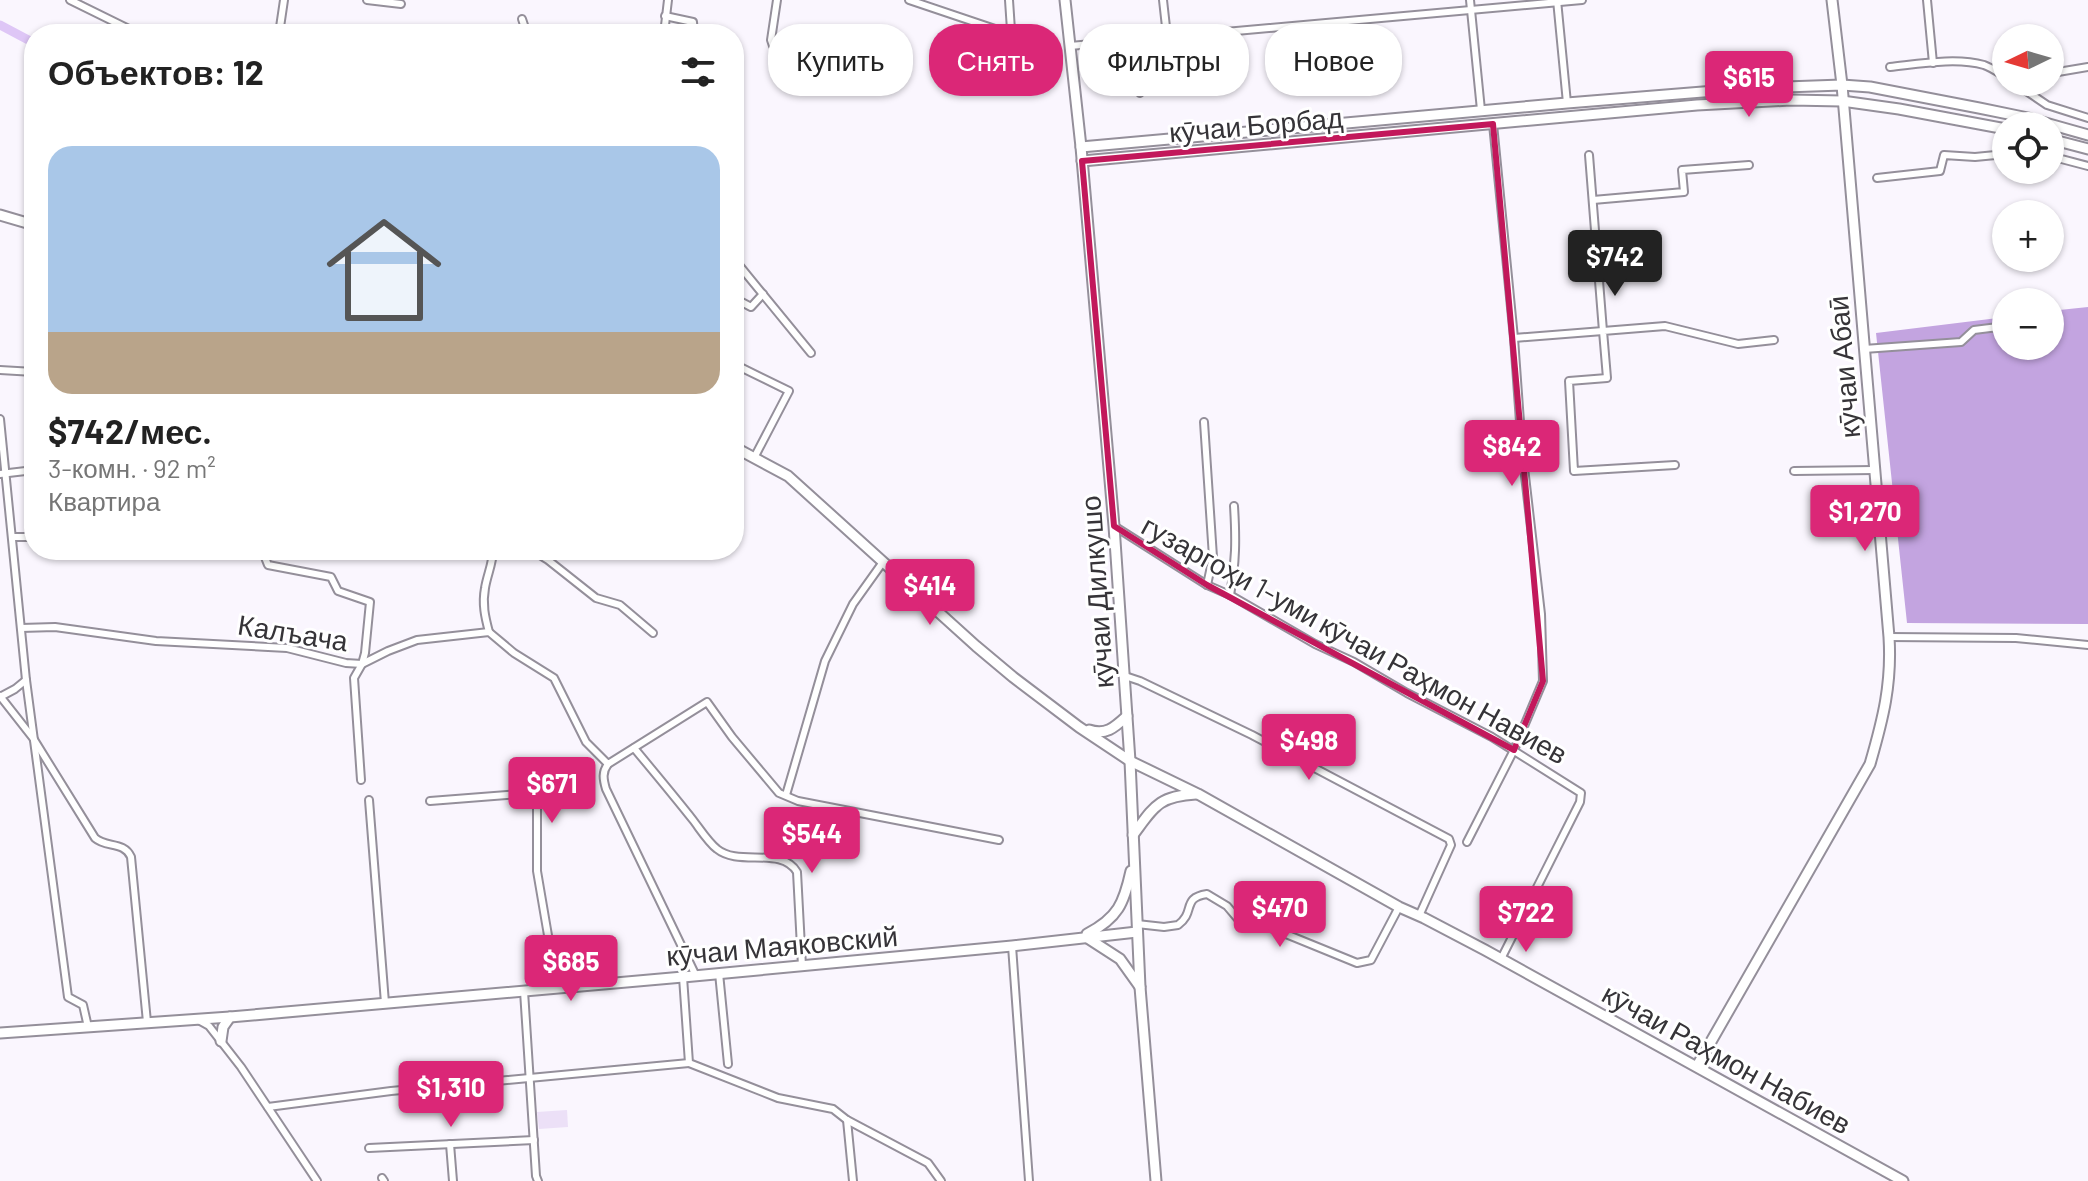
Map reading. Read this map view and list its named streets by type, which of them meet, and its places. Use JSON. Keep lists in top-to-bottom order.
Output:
{
  "streets": {
    "main road": [
      "кӯчаи Борбад",
      "кӯчаи Абаӣ",
      "кӯчаи Дилкушо",
      "кӯчаи Маяковский",
      "кӯчаи Раҳмон Набиев"
    ],
    "street": ["Калъача", "гузаргоҳи 1-уми кӯчаи Раҳмон Навиев"]
  },
  "crossings": [
    ["кӯчаи Борбад", "кӯчаи Абаӣ"],
    ["кӯчаи Борбад", "кӯчаи Дилкушо"],
    ["кӯчаи Абаӣ", "кӯчаи Раҳмон Набиев"],
    ["кӯчаи Дилкушо", "гузаргоҳи 1-уми кӯчаи Раҳмон Навиев"],
    ["кӯчаи Дилкушо", "кӯчаи Маяковский"],
    ["кӯчаи Дилкушо", "кӯчаи Раҳмон Набиев"],
    ["гузаргоҳи 1-уми кӯчаи Раҳмон Навиев", "кӯчаи Раҳмон Набиев"]
  ],
  "north": "left",
  "page": {
    "map_buttons": ["+", "−"],
    "chip": [
      "Купить",
      "Снять",
      "Фильтры",
      "Новое"
    ],
    "heading": "Объектов: 12",
    "price": [
      "$615",
      "$742",
      "$842",
      "$1,270",
      "$414",
      "$498",
      "$671",
      "$544",
      "$470",
      "$722",
      "$685",
      "$1,310"
    ],
    "list": [
      {
        "name": "$742/мес.",
        "note": "3-комн. · 92 m² · Квартира"
      }
    ]
  }
}
